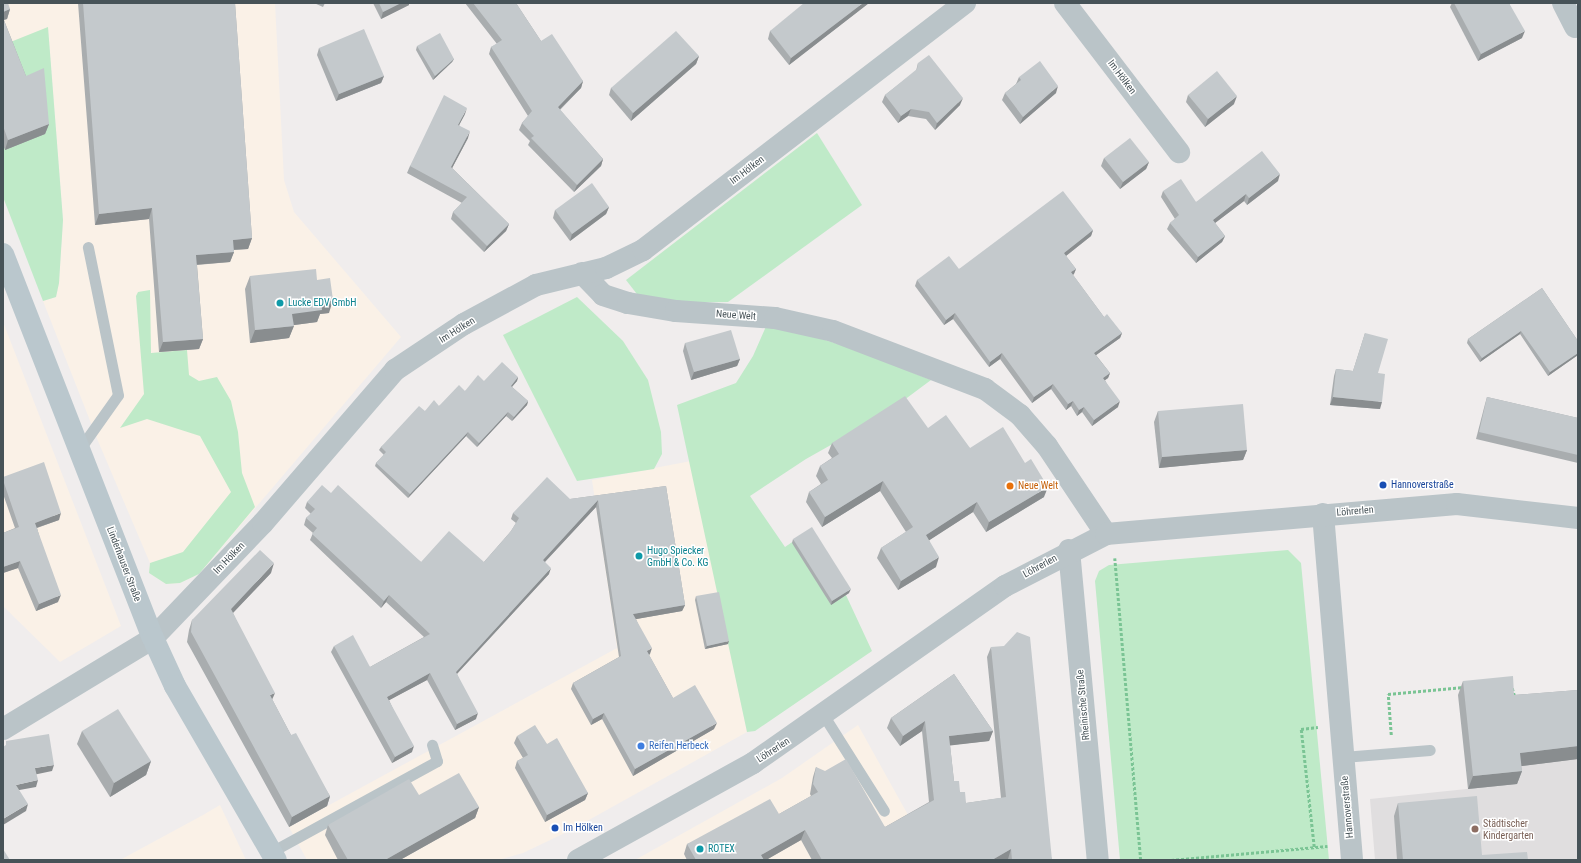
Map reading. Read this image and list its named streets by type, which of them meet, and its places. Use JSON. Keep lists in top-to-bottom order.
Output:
{
  "streets": {
    "main road": ["Linderhauser Straße"],
    "street": [
      "Im Hölken",
      "Neue Welt",
      "Löhrerlen",
      "Rheinische Straße",
      "Hannoverstraße"
    ]
  },
  "crossings": [
    ["Im Hölken", "Neue Welt"],
    ["Im Hölken", "Linderhauser Straße"],
    ["Neue Welt", "Löhrerlen"],
    ["Löhrerlen", "Rheinische Straße"],
    ["Löhrerlen", "Hannoverstraße"]
  ],
  "places": [
    "Lucke EDV GmbH",
    "Hannoverstraße",
    "Neue Welt",
    "Hugo Spiecker GmbH & Co. KG",
    "Reifen Herbeck",
    "Im Hölken",
    "Städtischer Kindergarten",
    "ROTEX"
  ]
}
